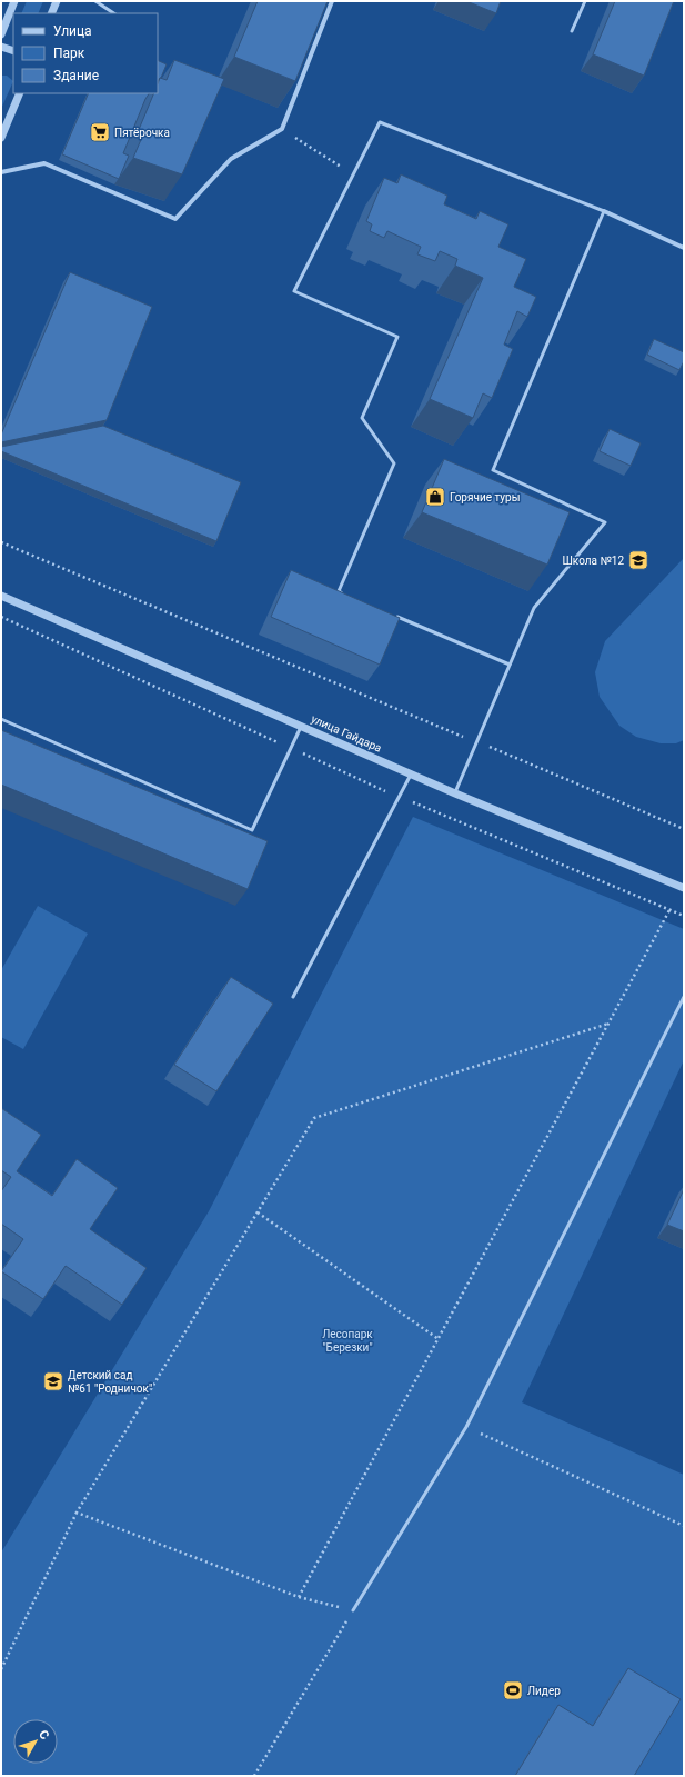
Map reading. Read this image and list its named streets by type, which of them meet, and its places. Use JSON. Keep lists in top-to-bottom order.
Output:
{
  "streets": {
    "street": ["улица Гайдара"]
  },
  "parks": ["Лесопарк \"Березки\""],
  "places": {
    "supermarket": ["Пятёрочка"],
    "shop": ["Горячие туры"],
    "school or university": ["Школа №12", "Детский сад №61 \"Родничок\""],
    "sports": ["Лидер"]
  },
  "legend": ["Улица", "Парк", "Здание"],
  "north": "top right"
}
